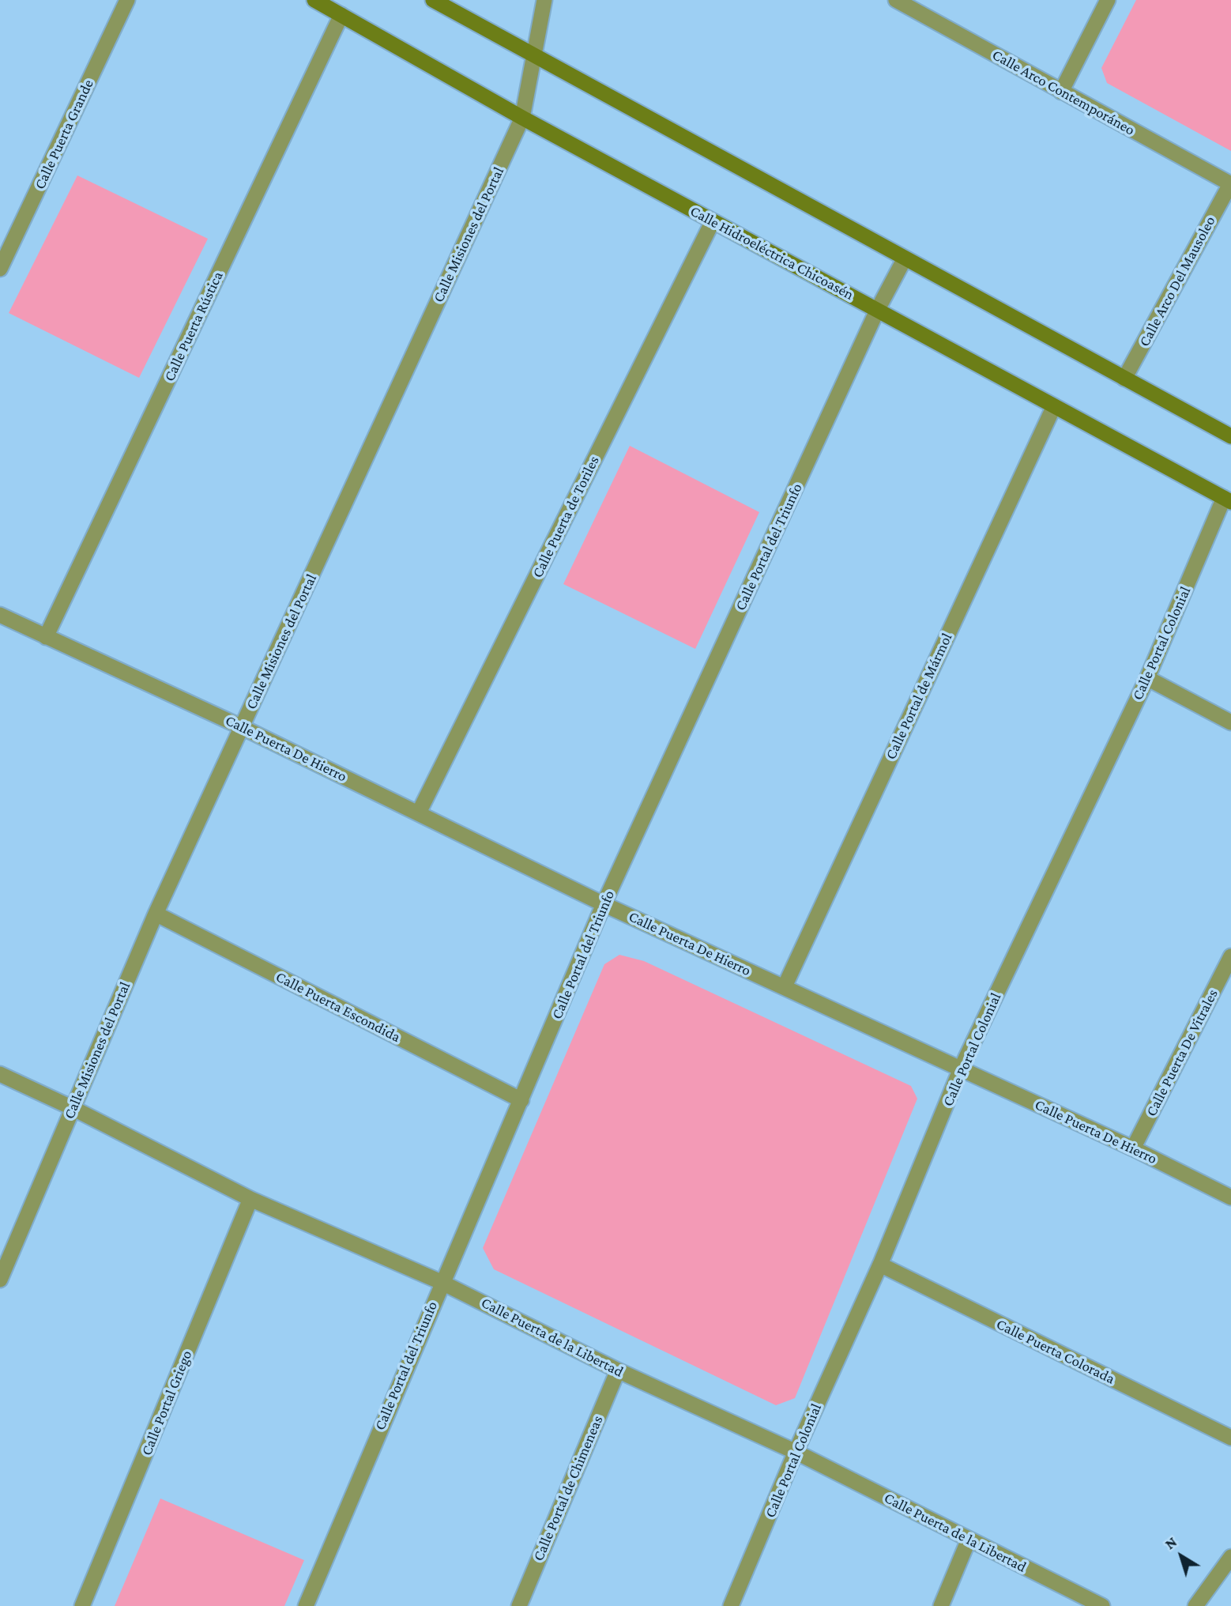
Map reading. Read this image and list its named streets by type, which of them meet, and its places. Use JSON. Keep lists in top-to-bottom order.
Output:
{
  "streets": {
    "main road": ["Calle Hidroeléctrica Chicoasén"],
    "street": [
      "Calle Arco Contemporáneo",
      "Calle Puerta Grande",
      "Calle Misiones del Portal",
      "Calle Arco Del Mausoleo",
      "Calle Puerta Rústica",
      "Calle Puerta de Toriles",
      "Calle Portal del Triunfo",
      "Calle Portal Colonial",
      "Calle Portal de Mármol",
      "Calle Puerta De Hierro",
      "Calle Puerta Escondida",
      "Calle Puerta De Vitrales",
      "Calle Puerta de la Libertad",
      "Calle Puerta Colorada",
      "Calle Portal Griego",
      "Calle Portal de Chimeneas"
    ]
  },
  "crossings": [
    ["Calle Arco Contemporáneo", "Calle Arco Del Mausoleo"],
    ["Calle Misiones del Portal", "Calle Hidroeléctrica Chicoasén"],
    ["Calle Misiones del Portal", "Calle Puerta De Hierro"],
    ["Calle Misiones del Portal", "Calle Puerta Escondida"],
    ["Calle Misiones del Portal", "Calle Puerta de la Libertad"],
    ["Calle Hidroeléctrica Chicoasén", "Calle Puerta Rústica"],
    ["Calle Hidroeléctrica Chicoasén", "Calle Puerta de Toriles"],
    ["Calle Hidroeléctrica Chicoasén", "Calle Portal del Triunfo"],
    ["Calle Hidroeléctrica Chicoasén", "Calle Portal Colonial"],
    ["Calle Hidroeléctrica Chicoasén", "Calle Portal de Mármol"],
    ["Calle Puerta Rústica", "Calle Puerta De Hierro"],
    ["Calle Puerta de Toriles", "Calle Puerta De Hierro"],
    ["Calle Portal del Triunfo", "Calle Puerta De Hierro"],
    ["Calle Portal del Triunfo", "Calle Puerta Escondida"],
    ["Calle Portal del Triunfo", "Calle Puerta de la Libertad"],
    ["Calle Portal Colonial", "Calle Puerta De Hierro"],
    ["Calle Portal Colonial", "Calle Puerta de la Libertad"],
    ["Calle Portal Colonial", "Calle Puerta Colorada"],
    ["Calle Portal de Mármol", "Calle Puerta De Hierro"],
    ["Calle Puerta De Hierro", "Calle Puerta De Vitrales"],
    ["Calle Puerta de la Libertad", "Calle Portal Griego"],
    ["Calle Puerta de la Libertad", "Calle Portal de Chimeneas"]
  ],
  "north": "top left"
}
